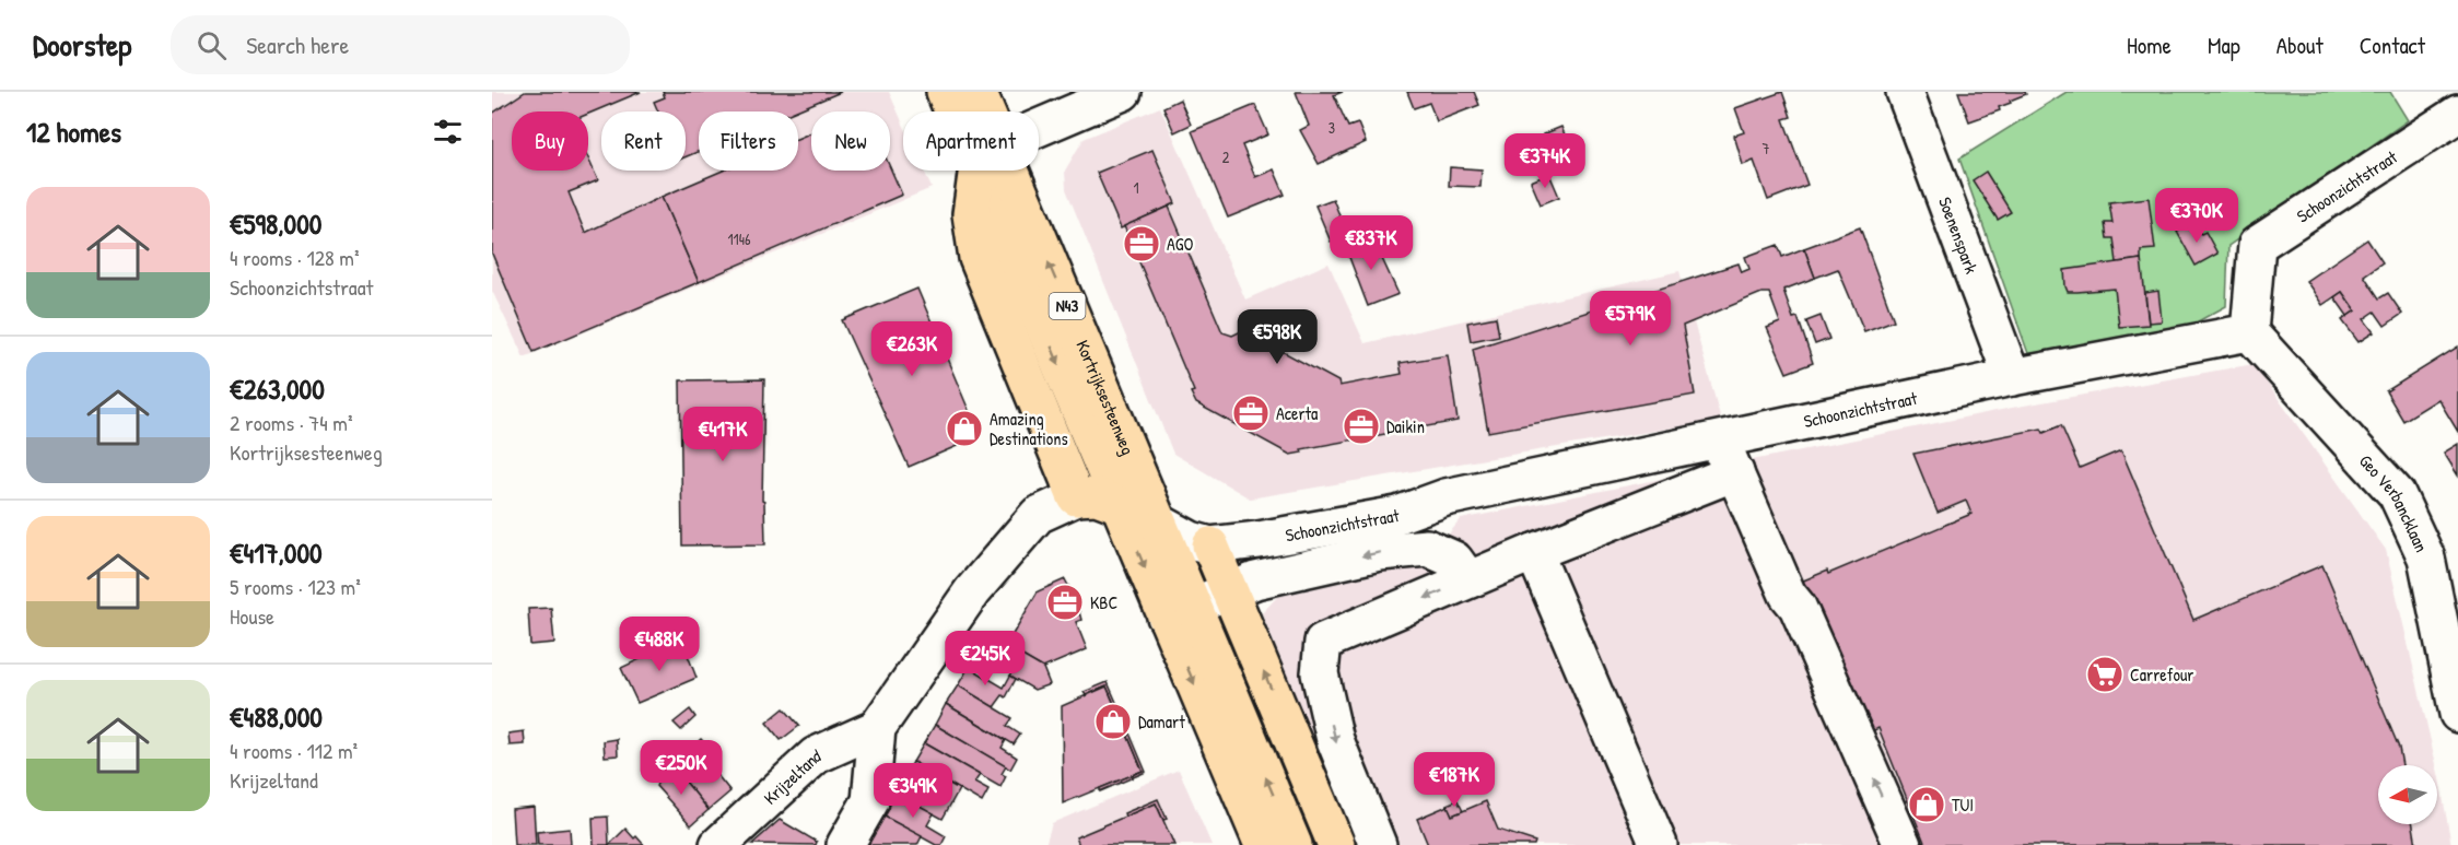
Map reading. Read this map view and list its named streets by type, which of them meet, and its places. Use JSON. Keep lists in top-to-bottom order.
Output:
{
  "streets": {
    "main road": ["N43", "Kortrijksesteenweg"],
    "street": [
      "Schoonzichtstraat",
      "Soenenspark",
      "Geo Verbancklaan",
      "Krijzeltand"
    ]
  },
  "crossings": [
    ["Schoonzichtstraat", "Soenenspark"],
    ["Schoonzichtstraat", "Kortrijksesteenweg"],
    ["Schoonzichtstraat", "Geo Verbancklaan"]
  ],
  "places": {
    "office": [
      "AGO",
      "Acerta",
      "Daikin",
      "KBC"
    ],
    "shop": ["Amazing Destinations", "Damart", "TUI"],
    "supermarket": ["Carrefour"]
  },
  "house_numbers": [
    "3",
    "7",
    "2",
    "1",
    "1146"
  ],
  "north": "left",
  "page": {
    "header": "Doorstep",
    "search": "Search here",
    "nav": [
      "Home",
      "Map",
      "About",
      "Contact"
    ],
    "heading": "12 homes",
    "chip": [
      "Buy",
      "Rent",
      "Filters",
      "New",
      "Apartment"
    ],
    "price": [
      "€374K",
      "€370K",
      "€837K",
      "€579K",
      "€598K",
      "€263K",
      "€417K",
      "€488K",
      "€245K",
      "€250K",
      "€187K",
      "€349K"
    ],
    "list": [
      {
        "name": "€598,000",
        "note": "4 rooms · 128 m² · Schoonzichtstraat"
      },
      {
        "name": "€263,000",
        "note": "2 rooms · 74 m² · Kortrijksesteenweg"
      },
      {
        "name": "€417,000",
        "note": "5 rooms · 123 m² · House"
      },
      {
        "name": "€488,000",
        "note": "4 rooms · 112 m² · Krijzeltand"
      }
    ]
  }
}
